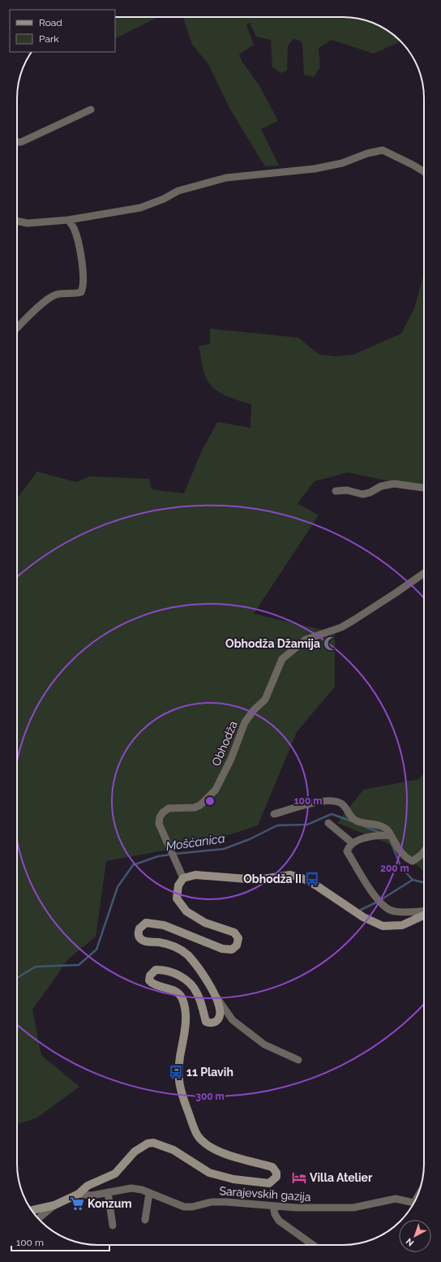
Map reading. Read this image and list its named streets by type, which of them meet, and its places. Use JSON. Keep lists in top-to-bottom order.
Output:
{
  "streets": {
    "street": ["Obhodža", "Sarajevskih gazija"]
  },
  "water": ["Mošćanica"],
  "places": {
    "mosque": ["Obhodža Džamija"],
    "bus stop": ["Obhodža II", "11 Plavih"],
    "hotel": ["Villa Atelier"],
    "supermarket": ["Konzum"]
  },
  "legend": ["Road", "Park"],
  "scale_bar": "100 m",
  "north": "bottom left",
  "rings": ["100 m", "200 m", "300 m"]
}
